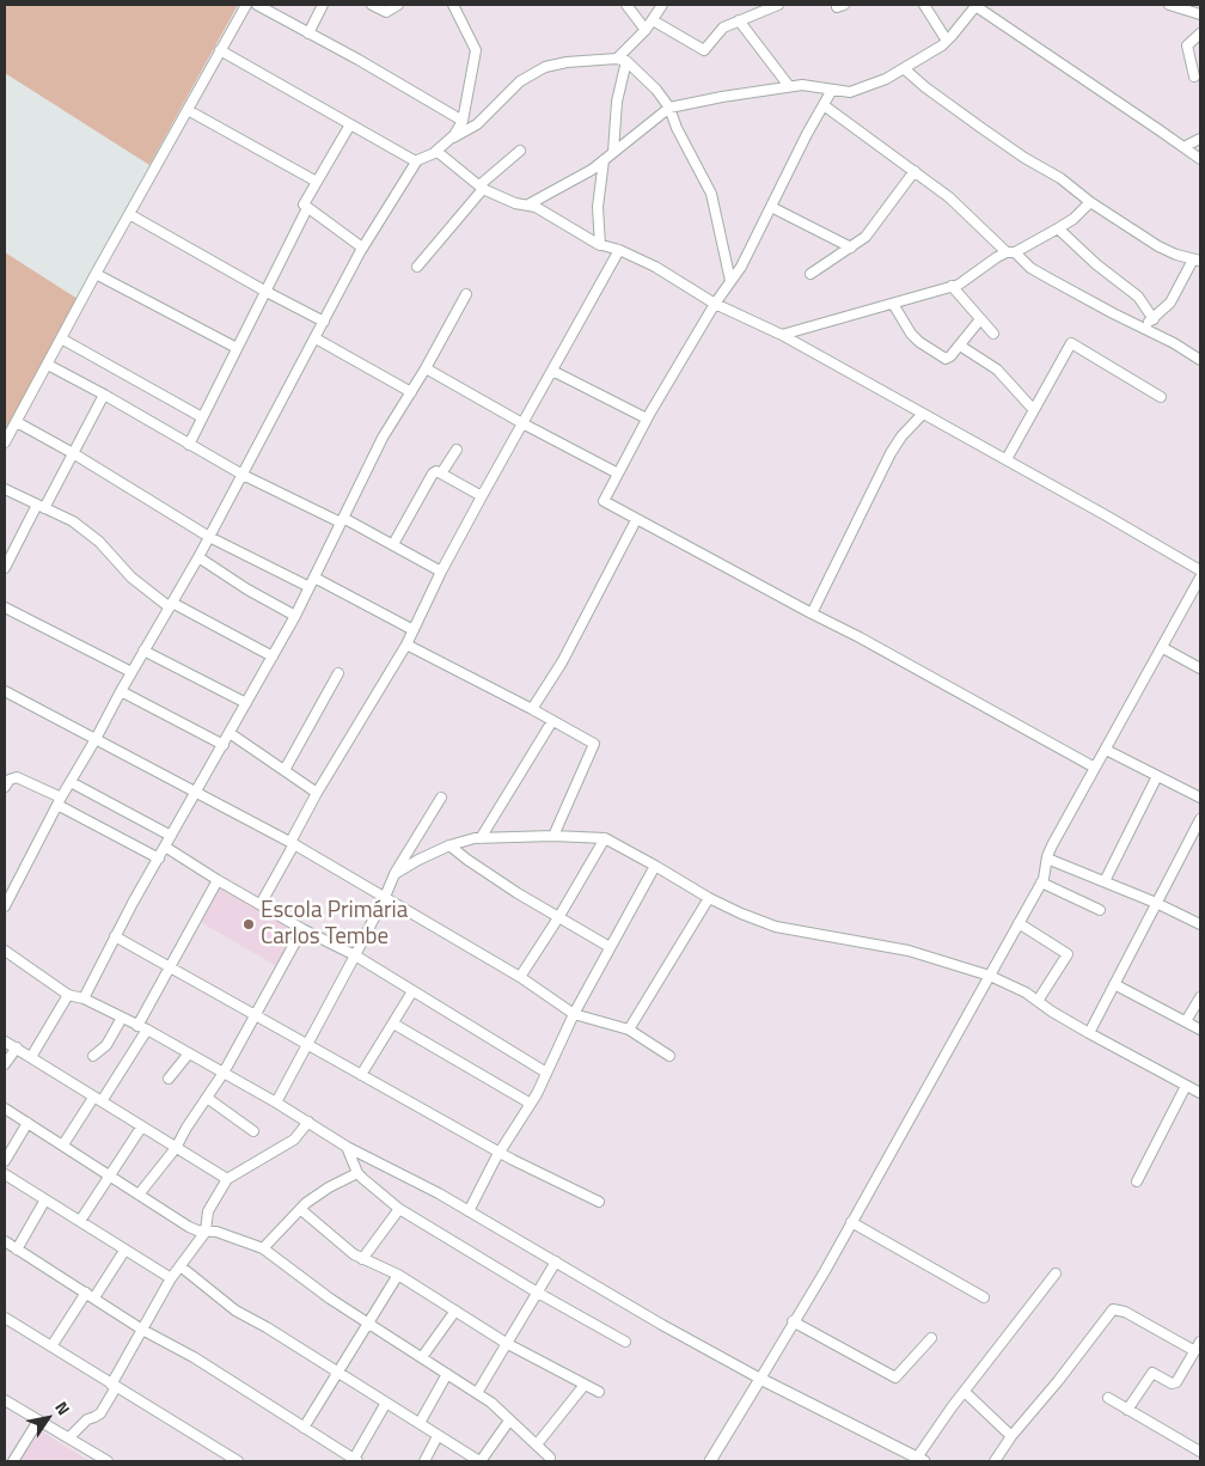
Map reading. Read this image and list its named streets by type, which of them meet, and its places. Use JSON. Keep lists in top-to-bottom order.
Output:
{
  "places": ["Escola Primária Carlos Tembe"],
  "north": "top right"
}
